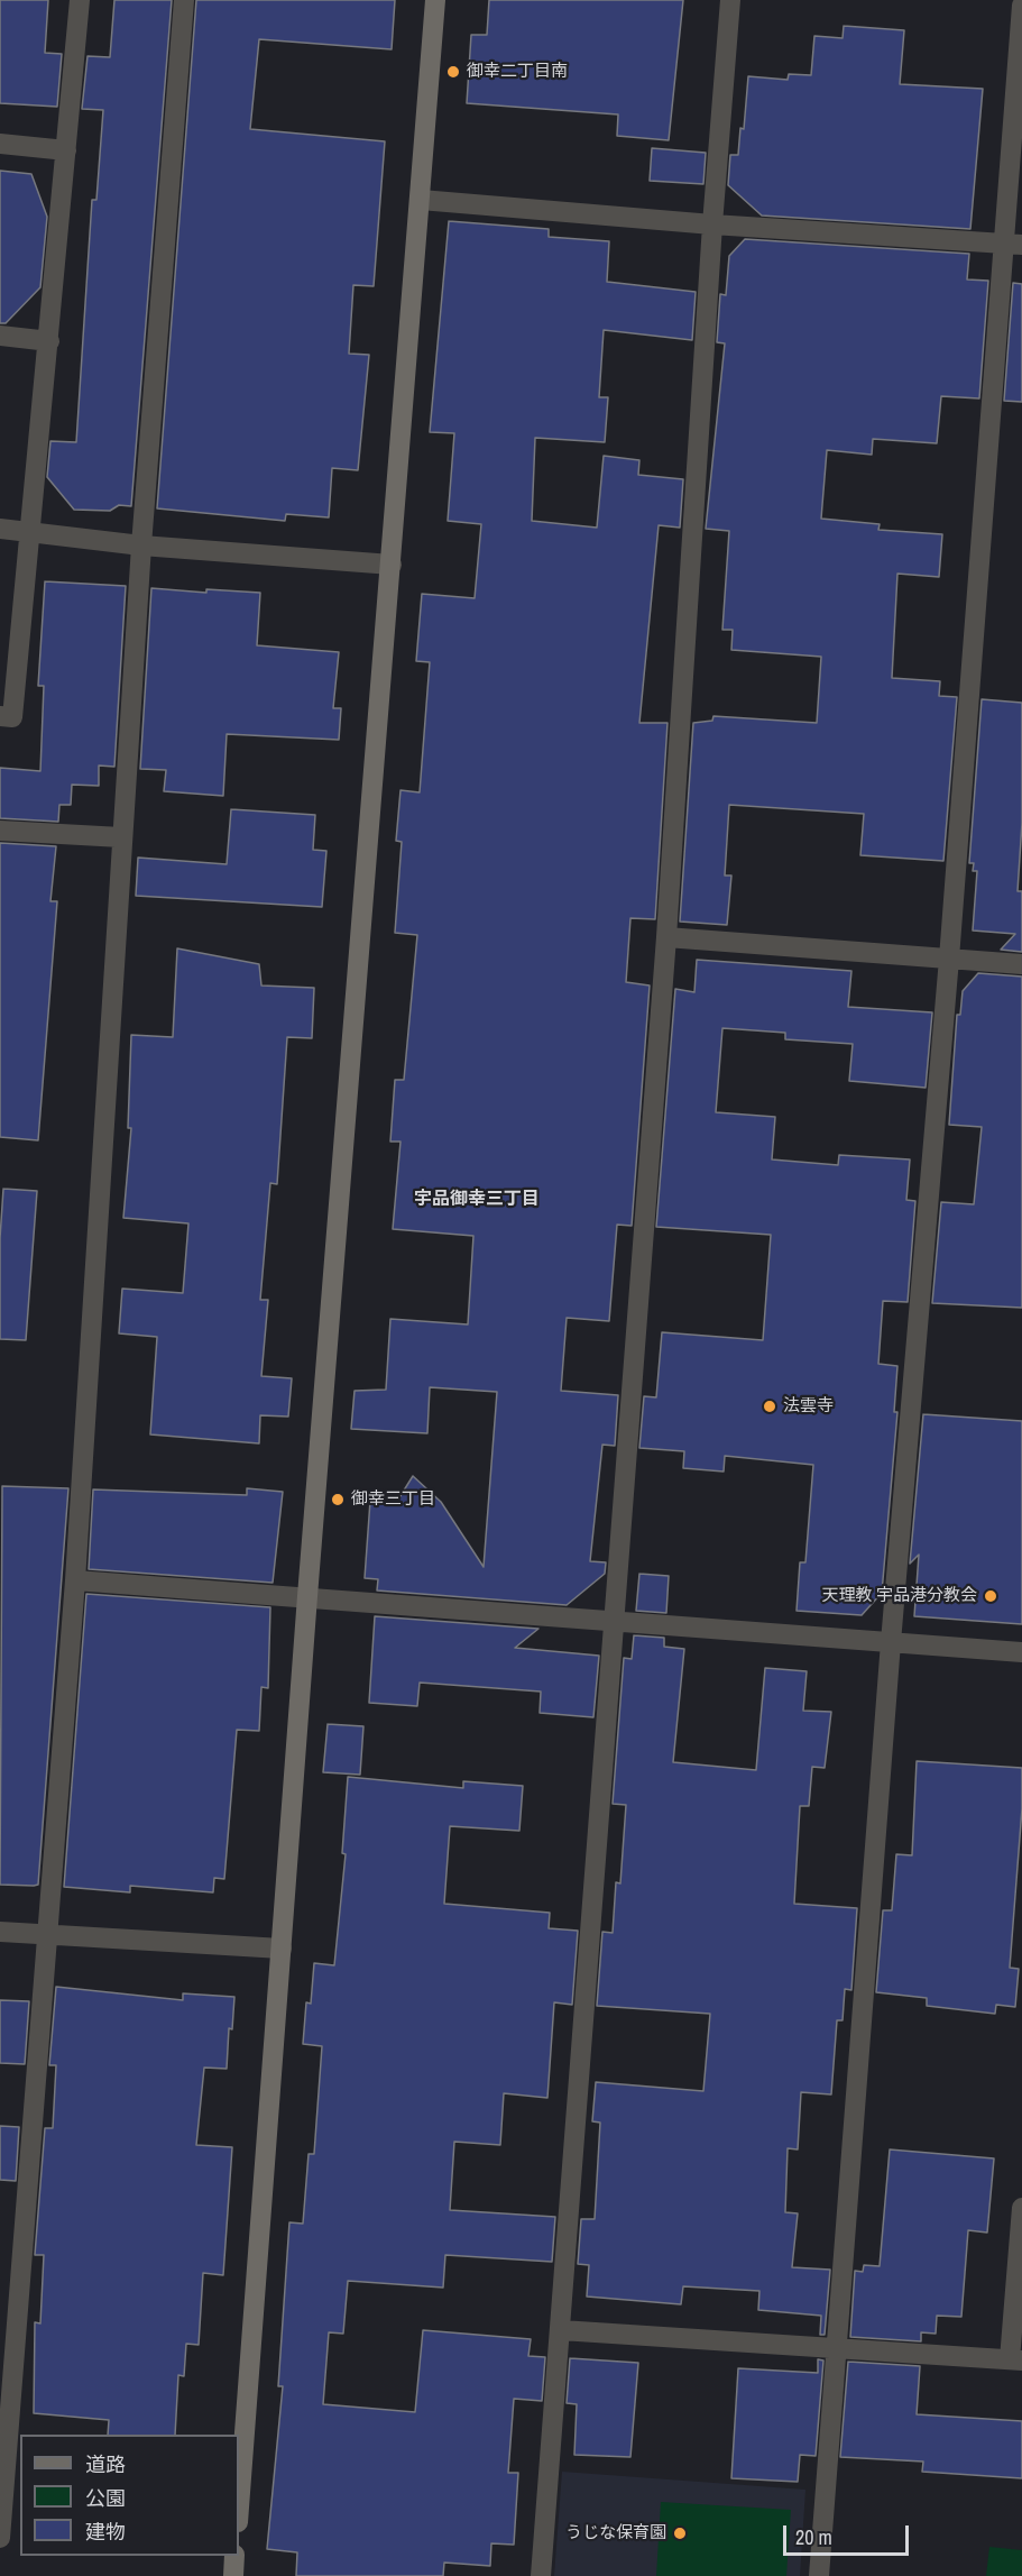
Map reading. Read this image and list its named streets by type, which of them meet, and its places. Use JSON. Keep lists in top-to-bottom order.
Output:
{
  "districts": ["宇品御幸三丁目"],
  "places": [
    "御幸二丁目南",
    "法雲寺",
    "御幸三丁目",
    "天理教 宇品港分教会",
    "うじな保育園"
  ],
  "legend": ["道路", "公園", "建物"],
  "scale_bar": "20 m"
}
